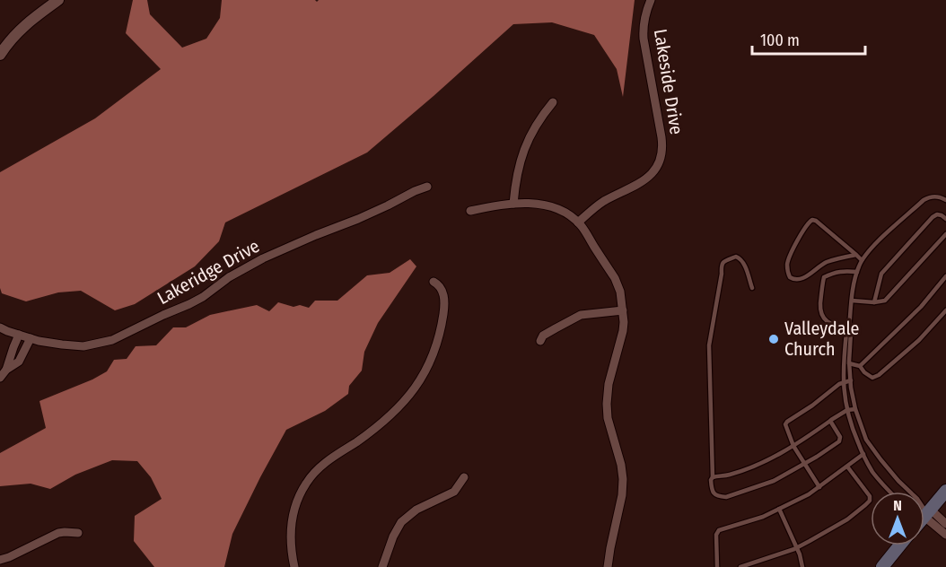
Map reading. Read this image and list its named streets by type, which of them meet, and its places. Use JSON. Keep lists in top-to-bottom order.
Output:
{
  "streets": {
    "street": ["Lakeside Drive", "Lakeridge Drive"]
  },
  "places": ["Valleydale Church"],
  "scale_bar": "100 m",
  "north": "top"
}
